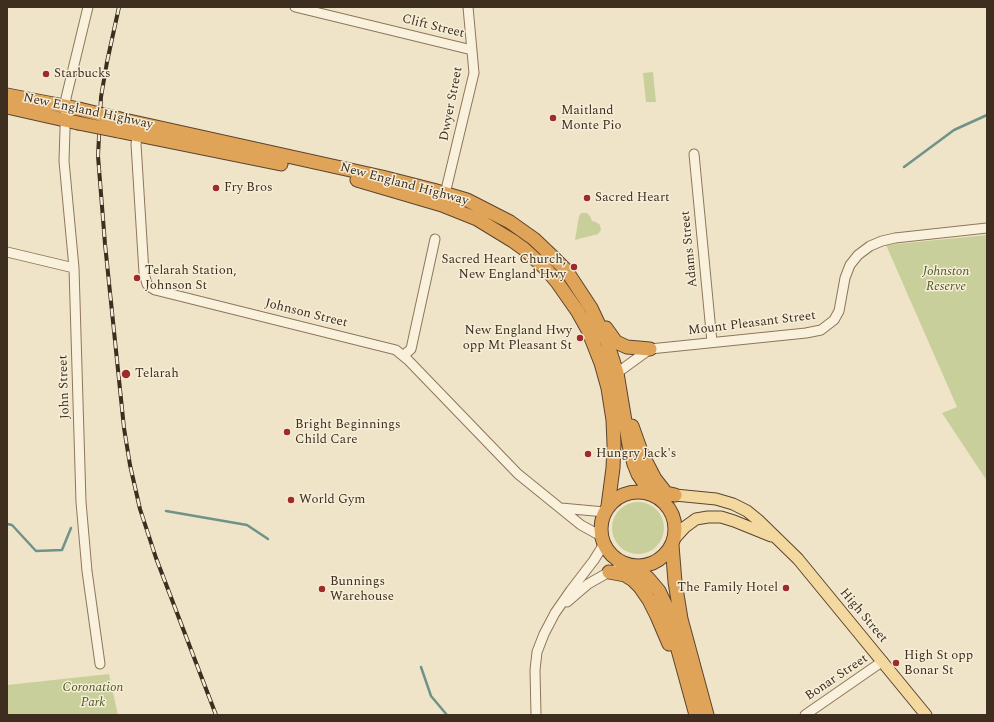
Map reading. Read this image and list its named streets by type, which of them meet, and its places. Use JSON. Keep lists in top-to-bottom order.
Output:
{
  "streets": {
    "highway": ["New England Highway"],
    "main road": ["High Street"],
    "street": [
      "Clift Street",
      "Dwyer Street",
      "Adams Street",
      "Johnson Street",
      "Mount Pleasant Street",
      "John Street",
      "Bonar Street"
    ]
  },
  "crossings": [
    ["Clift Street", "Dwyer Street"],
    ["Dwyer Street", "New England Highway"],
    ["New England Highway", "Johnson Street"],
    ["New England Highway", "Mount Pleasant Street"],
    ["New England Highway", "John Street"],
    ["New England Highway", "High Street"],
    ["Adams Street", "Mount Pleasant Street"],
    ["Johnson Street", "High Street"],
    ["High Street", "Bonar Street"]
  ],
  "parks": ["Johnston Reserve", "Coronation Park"],
  "places": [
    "Starbucks",
    "Maitland Monte Pio",
    "Fry Bros",
    "Sacred Heart",
    "Sacred Heart Church, New England Hwy",
    "Telarah Station, Johnson St",
    "New England Hwy opp Mt Pleasant St",
    "Telarah",
    "Bright Beginnings Child Care",
    "Hungry Jack's",
    "World Gym",
    "The Family Hotel",
    "Bunnings Warehouse",
    "High St opp Bonar St"
  ]
}
